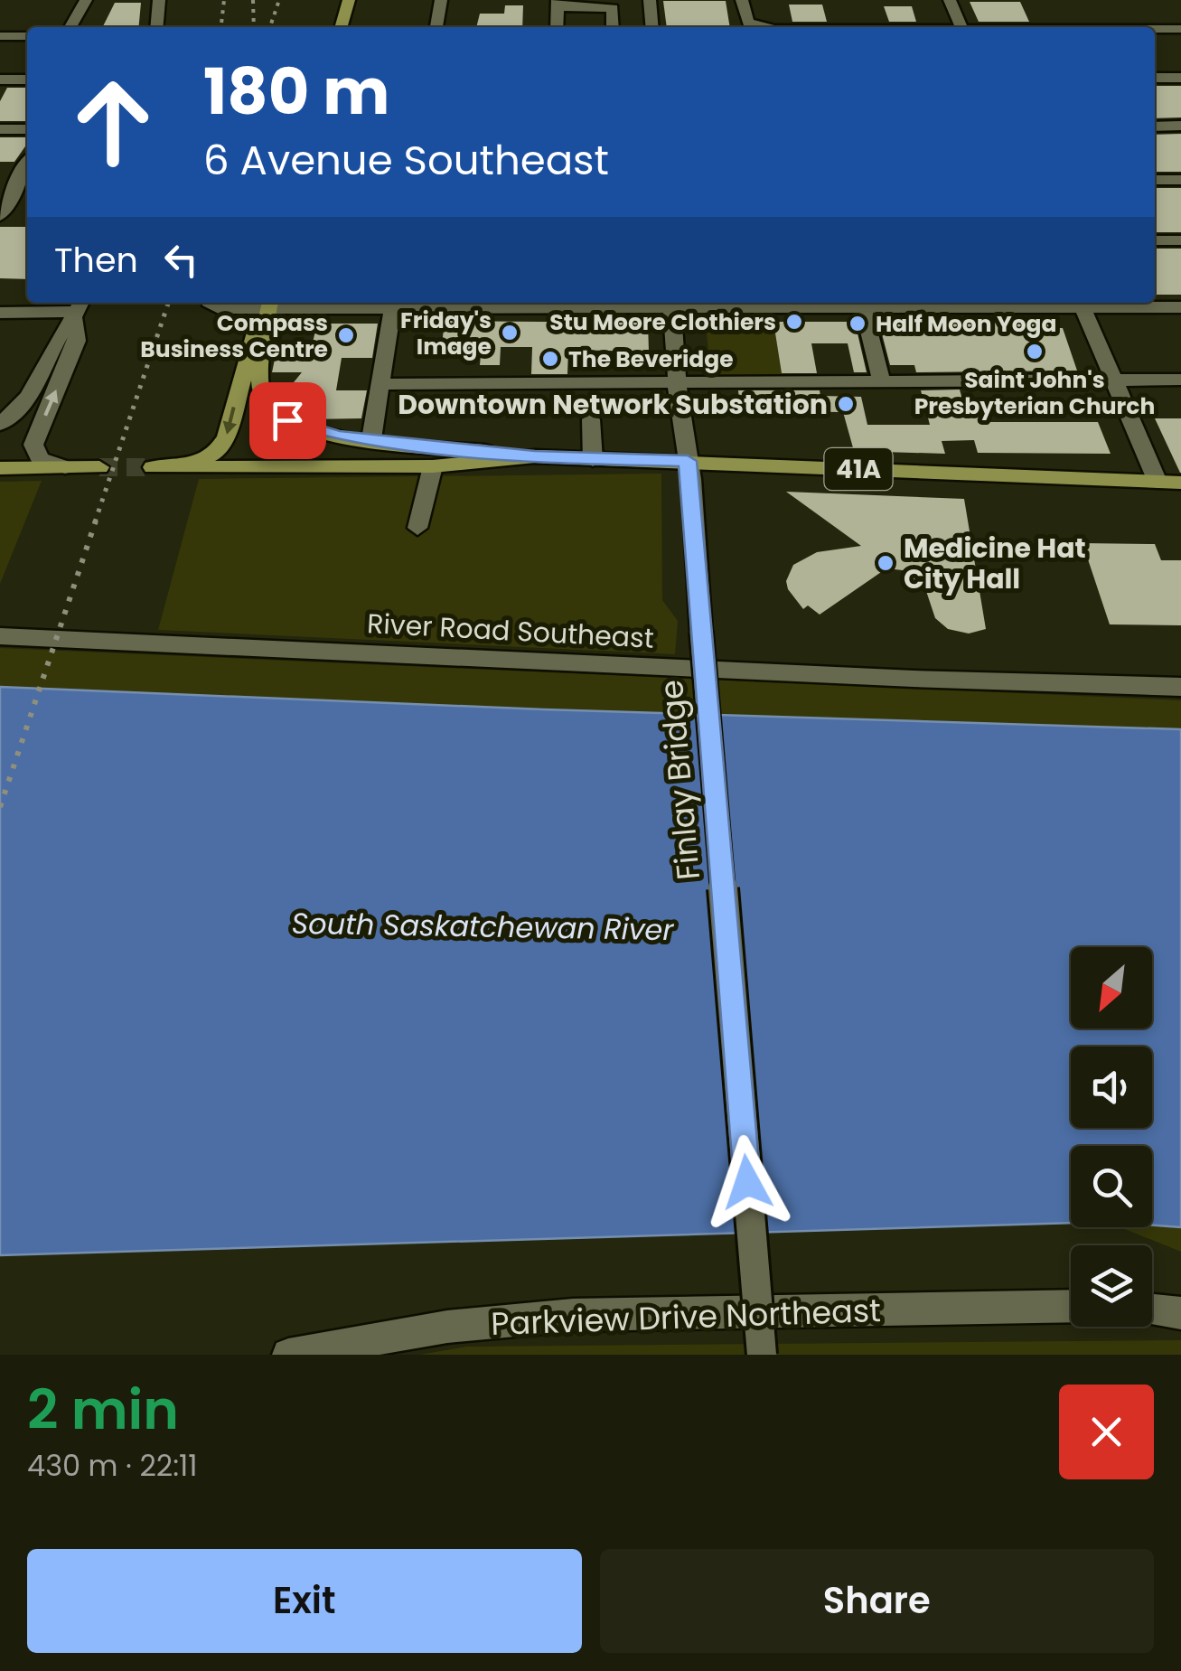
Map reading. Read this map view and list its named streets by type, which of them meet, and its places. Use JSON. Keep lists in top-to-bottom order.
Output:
{
  "streets": {
    "main road": ["41A"],
    "street": ["River Road Southeast", "Finlay Bridge", "Parkview Drive Northeast"]
  },
  "crossings": [
    ["41A", "Finlay Bridge"]
  ],
  "water": ["South Saskatchewan River"],
  "places": [
    "Stu Moore Clothiers",
    "Half Moon Yoga",
    "Friday's Image",
    "Compass Business Centre",
    "Saint John's Presbyterian Church",
    "The Beveridge",
    "Downtown Network Substation",
    "Medicine Hat City Hall"
  ],
  "north": "bottom left",
  "page": {
    "turn": ["180 m", "6 Avenue Southeast"],
    "then": "Then",
    "heading": ["2 min", "430 m · 22:11"],
    "buttons": ["Exit", "Share"]
  }
}
